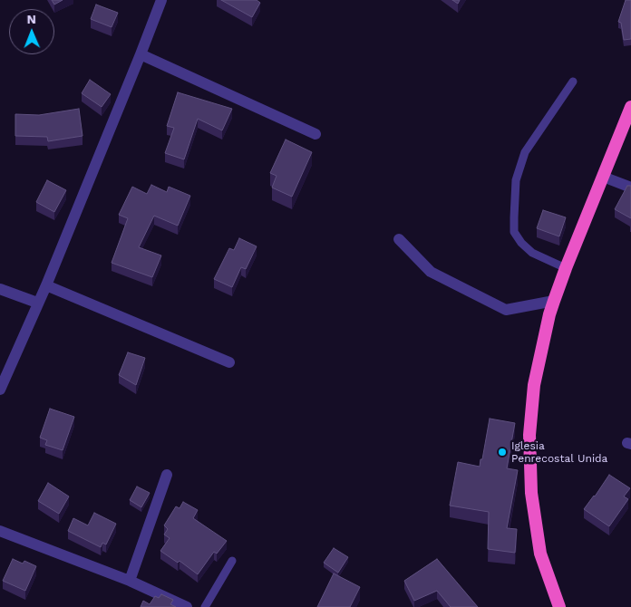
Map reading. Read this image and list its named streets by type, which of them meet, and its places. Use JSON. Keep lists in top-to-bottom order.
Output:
{
  "places": ["Iglesia Penrecostal Unida"],
  "north": "top"
}
